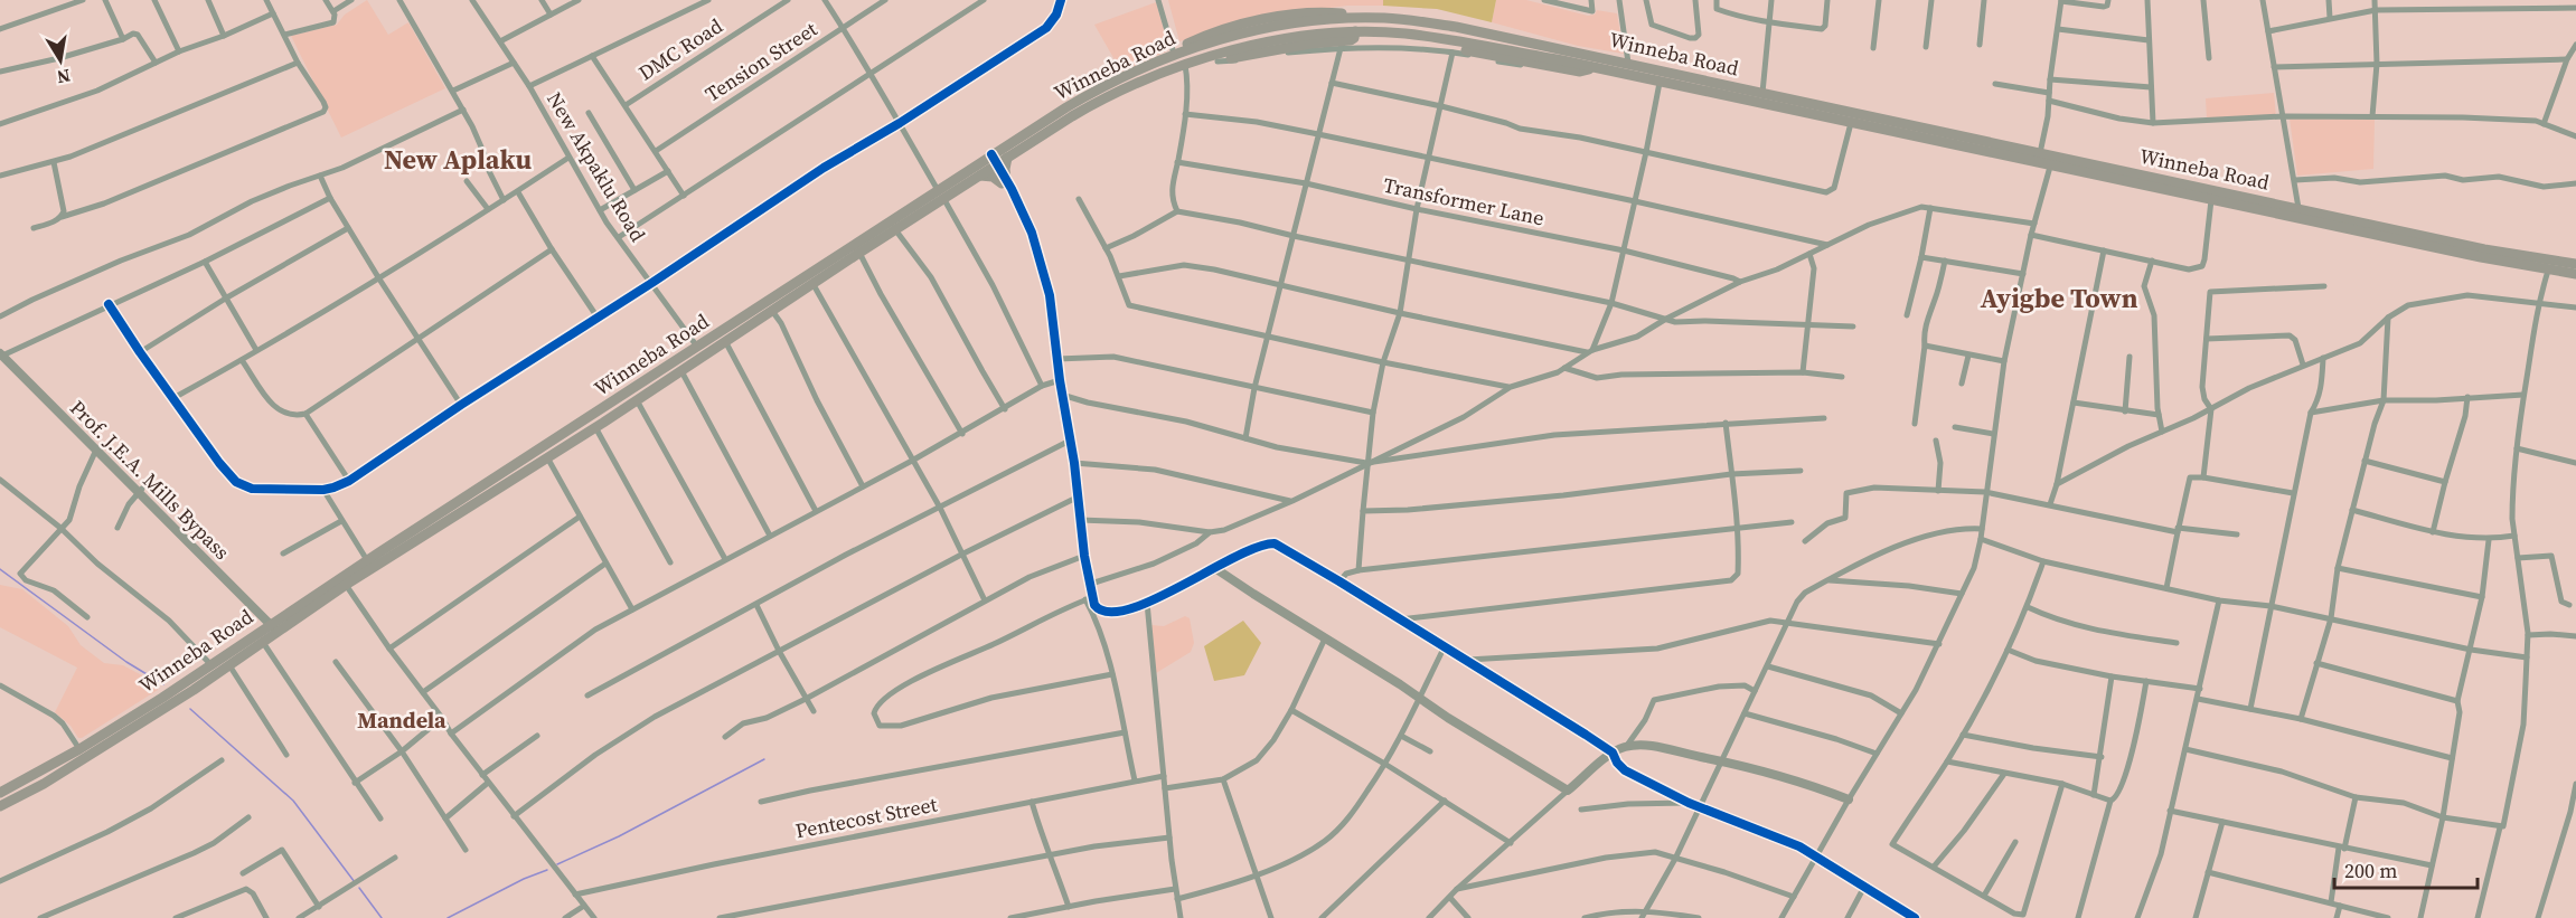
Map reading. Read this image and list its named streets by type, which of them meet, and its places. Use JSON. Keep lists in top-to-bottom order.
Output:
{
  "streets": {
    "highway": ["Winneba Road"],
    "street": [
      "DMC Road",
      "Tension Street",
      "New Akpaklu Road",
      "Transformer Lane",
      "Prof. J.E.A. Mills Bypass",
      "Pentecost Street"
    ]
  },
  "crossings": [
    ["Winneba Road", "New Akpaklu Road"],
    ["Winneba Road", "Prof. J.E.A. Mills Bypass"]
  ],
  "districts": ["New Aplaku", "Ayigbe Town", "Mandela"],
  "scale_bar": "200 m",
  "north": "bottom"
}
